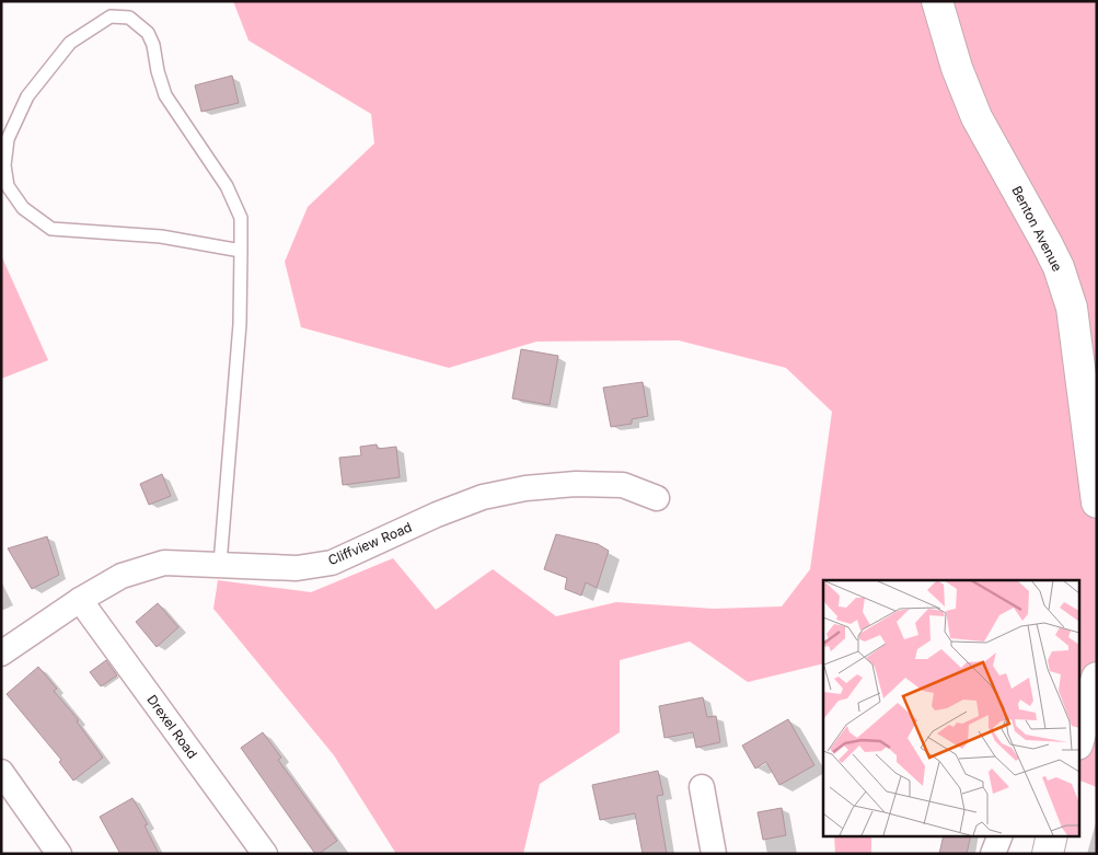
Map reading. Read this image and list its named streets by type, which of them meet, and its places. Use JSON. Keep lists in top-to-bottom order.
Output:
{
  "streets": {
    "main road": ["Benton Avenue"],
    "street": ["Cliffview Road", "Drexel Road"]
  },
  "crossings": [
    ["Cliffview Road", "Drexel Road"]
  ]
}
